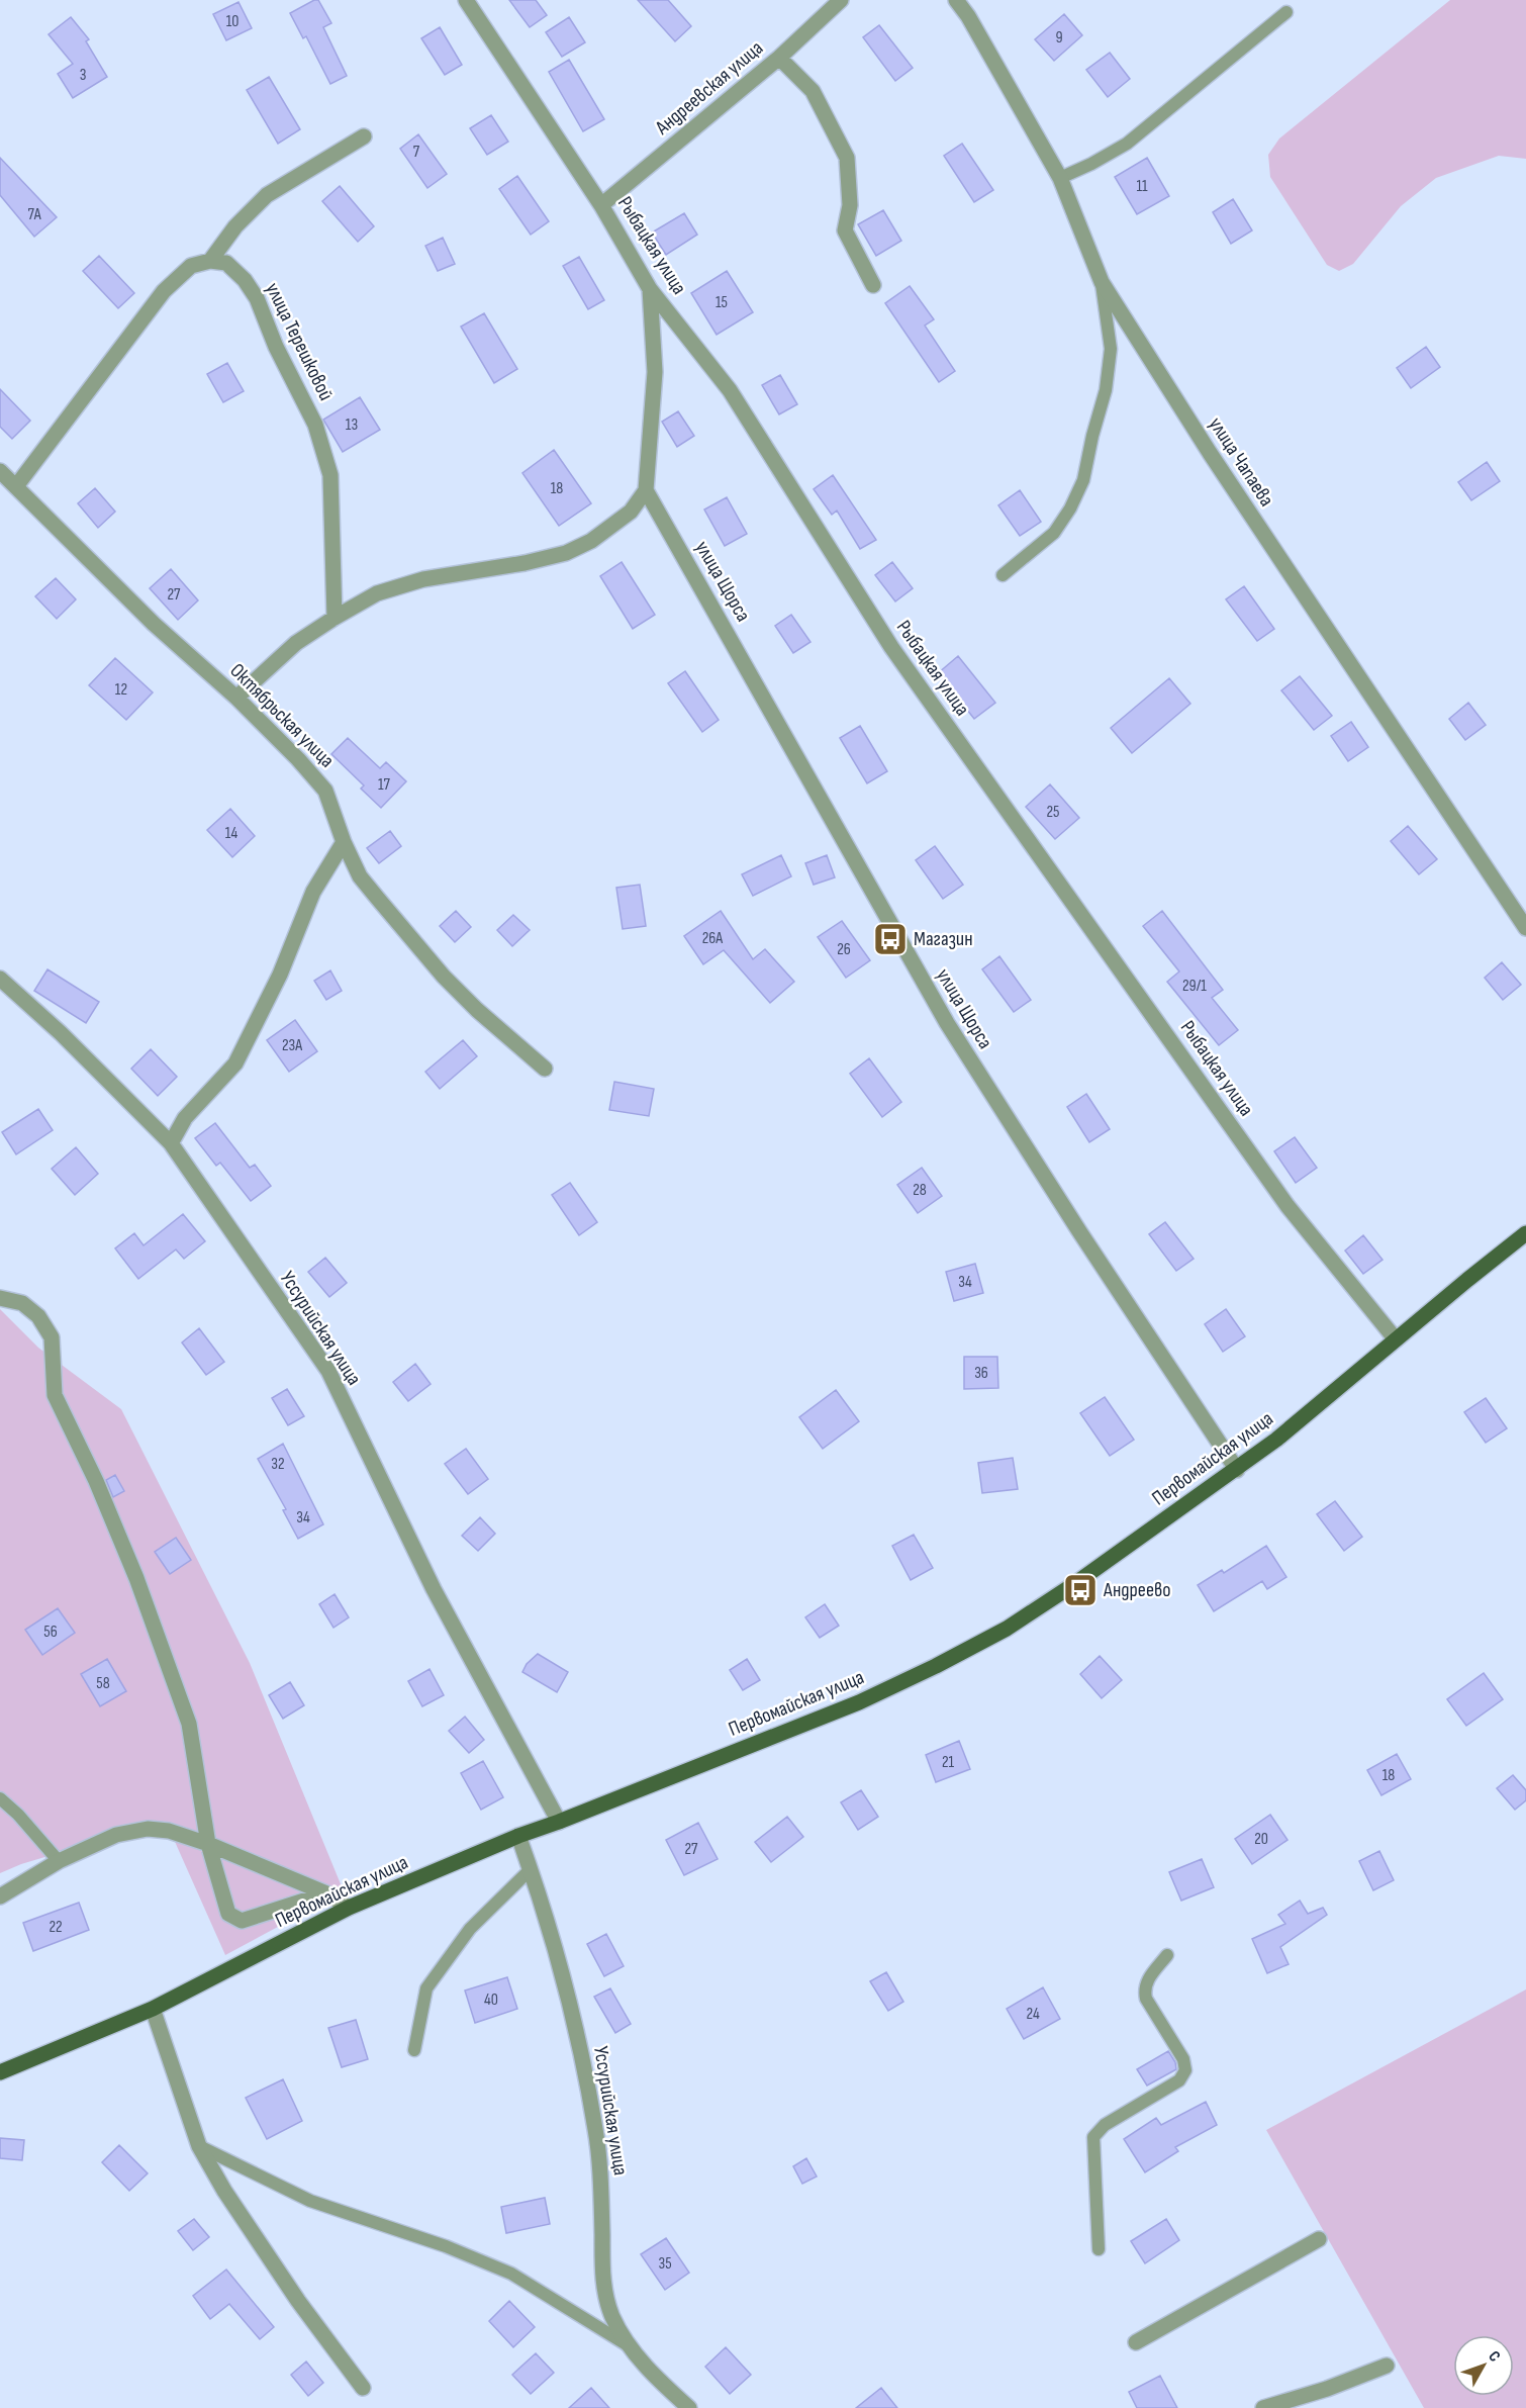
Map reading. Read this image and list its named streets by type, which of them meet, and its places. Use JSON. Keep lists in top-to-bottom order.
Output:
{
  "streets": {
    "main road": ["Первомайская улица"],
    "street": [
      "Андреевская улица",
      "Рыбацкая улица",
      "улица Терешковой",
      "улица Чапаева",
      "улица Щорса",
      "Октябрьская улица",
      "Уссурийская улица"
    ]
  },
  "crossings": [
    ["Андреевская улица", "Рыбацкая улица"],
    ["Рыбацкая улица", "Первомайская улица"],
    ["улица Щорса", "Первомайская улица"],
    ["Уссурийская улица", "Первомайская улица"]
  ],
  "places": {
    "bus stop": ["Магазин", "Андреево"]
  },
  "house_numbers": [
    "10",
    "9",
    "3",
    "7",
    "11",
    "7А",
    "15",
    "13",
    "18",
    "27",
    "12",
    "17",
    "25",
    "14",
    "26А",
    "26",
    "29/1",
    "23А",
    "28",
    "34",
    "36",
    "32",
    "34",
    "56",
    "58",
    "21",
    "18",
    "20",
    "27",
    "22",
    "40",
    "24",
    "35"
  ],
  "north": "top right"
}
